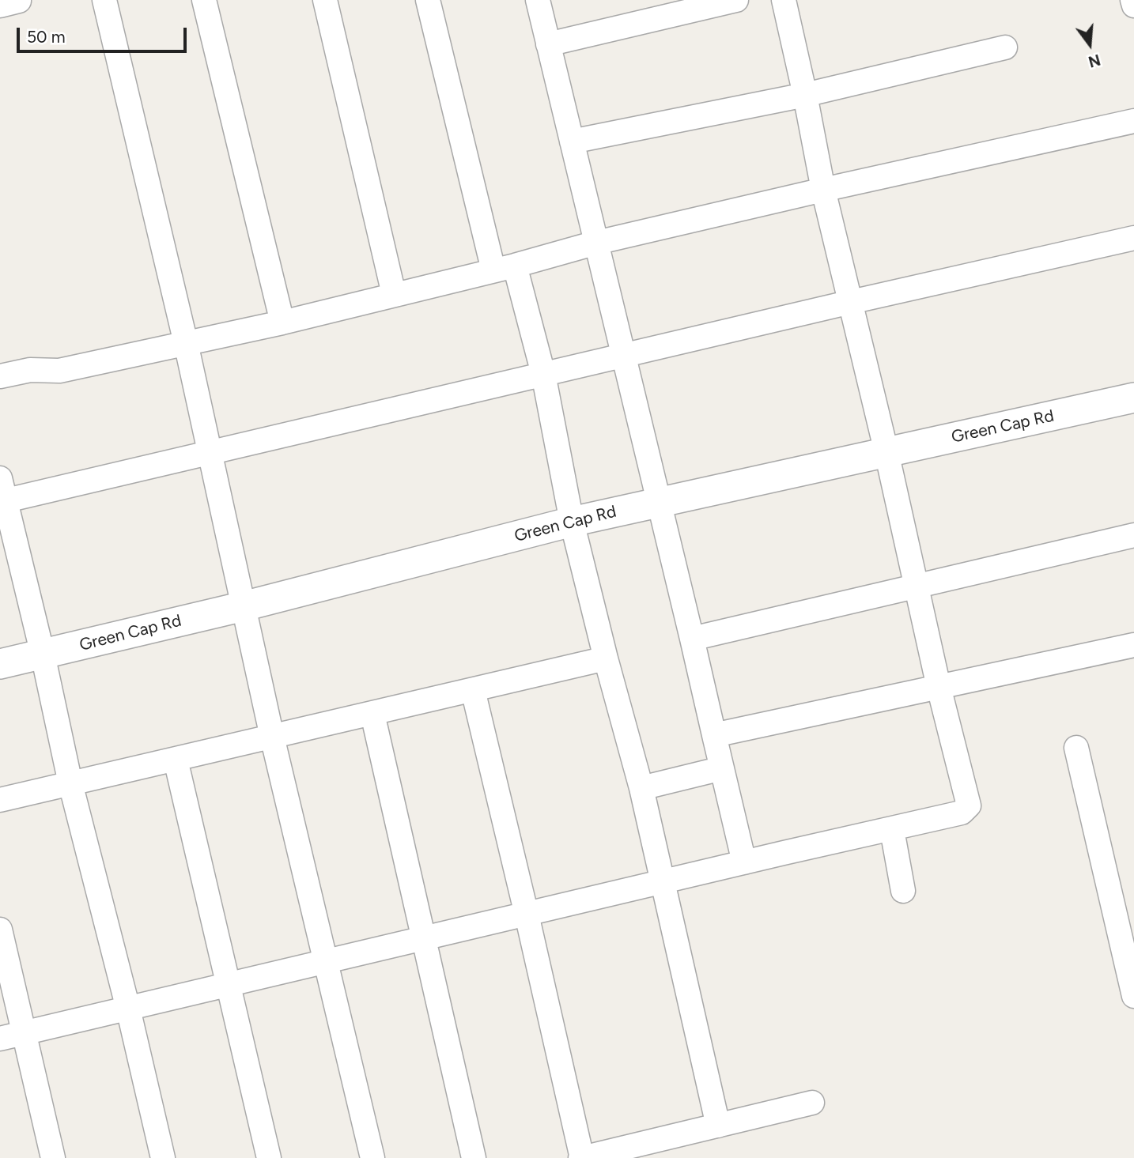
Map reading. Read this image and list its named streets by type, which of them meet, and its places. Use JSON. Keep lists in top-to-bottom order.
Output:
{
  "streets": {
    "street": ["Green Cap Rd"]
  },
  "scale_bar": "50 m",
  "north": "bottom"
}
